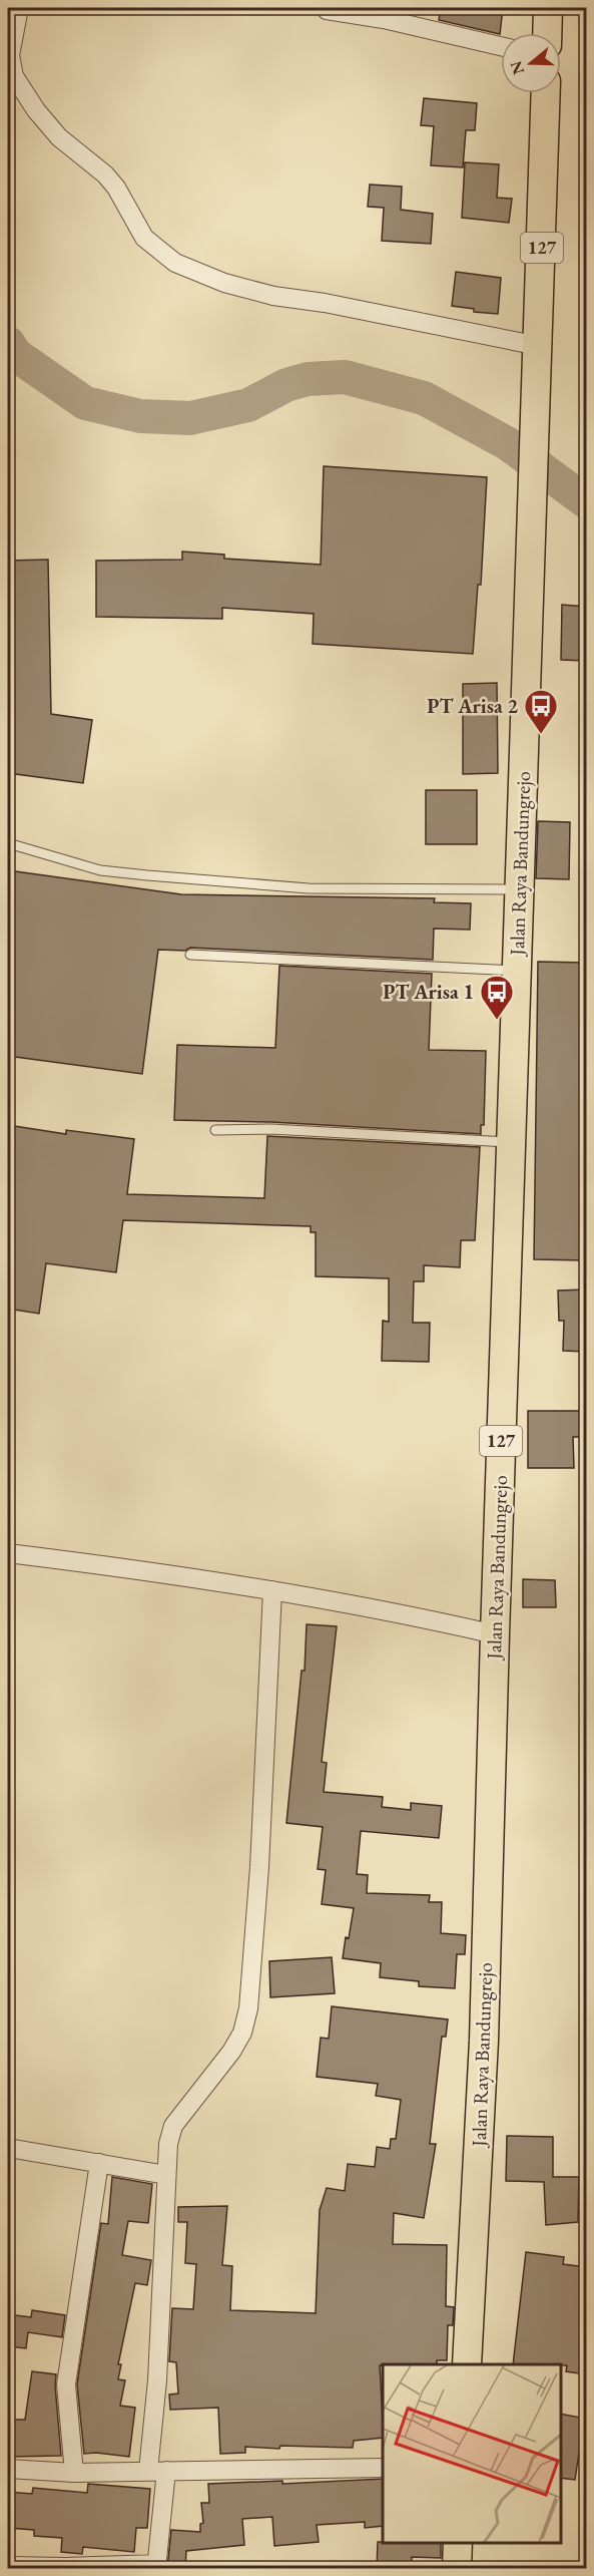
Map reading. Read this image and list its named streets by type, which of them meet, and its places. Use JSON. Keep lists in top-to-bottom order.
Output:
{
  "streets": {
    "main road": ["127", "Jalan Raya Bandungrejo"]
  },
  "crossings": [
    ["127", "Jalan Raya Bandungrejo"]
  ],
  "places": {
    "bus stop": ["PT Arisa 2", "PT Arisa 1"]
  },
  "north": "left"
}
